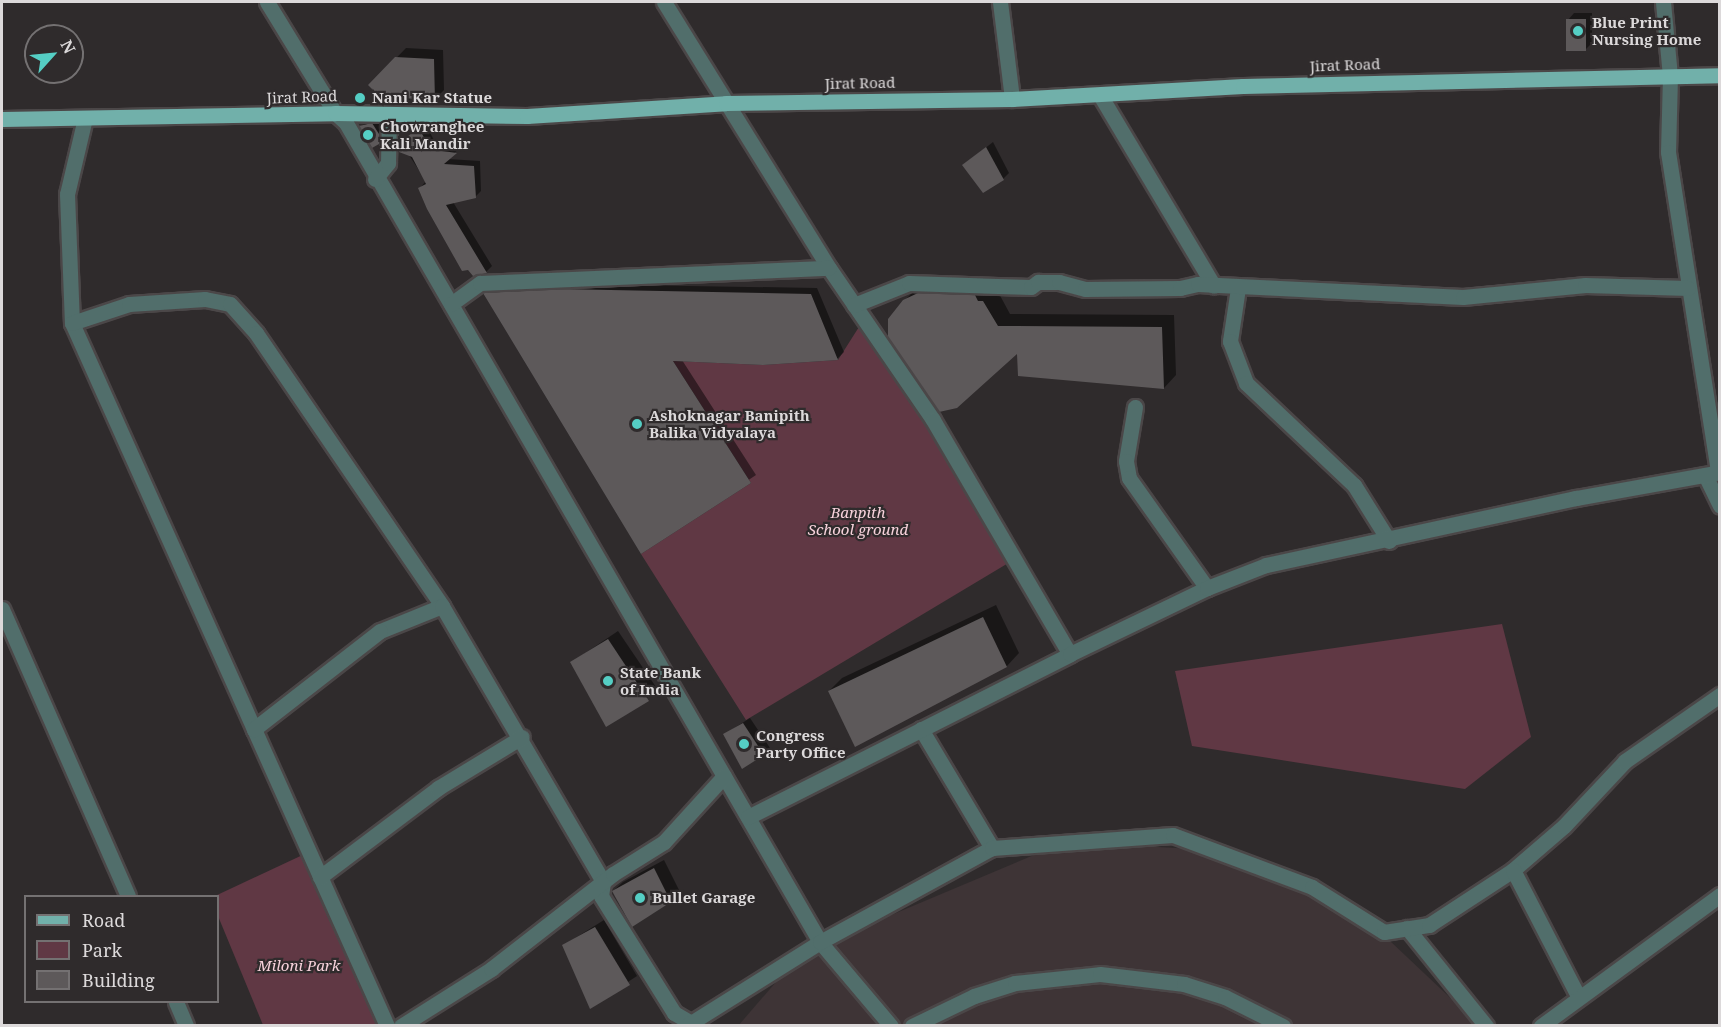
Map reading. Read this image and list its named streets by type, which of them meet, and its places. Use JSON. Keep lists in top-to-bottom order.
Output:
{
  "streets": {
    "main road": ["Jirat Road"]
  },
  "parks": ["Banpith School ground", "Miloni Park"],
  "places": [
    "Blue Print Nursing Home",
    "Nani Kar Statue",
    "Chowranghee Kali Mandir",
    "Ashoknagar Banipith Balika Vidyalaya",
    "State Bank of India",
    "Congress Party Office",
    "Bullet Garage"
  ],
  "legend": ["Road", "Park", "Building"],
  "north": "top right"
}
